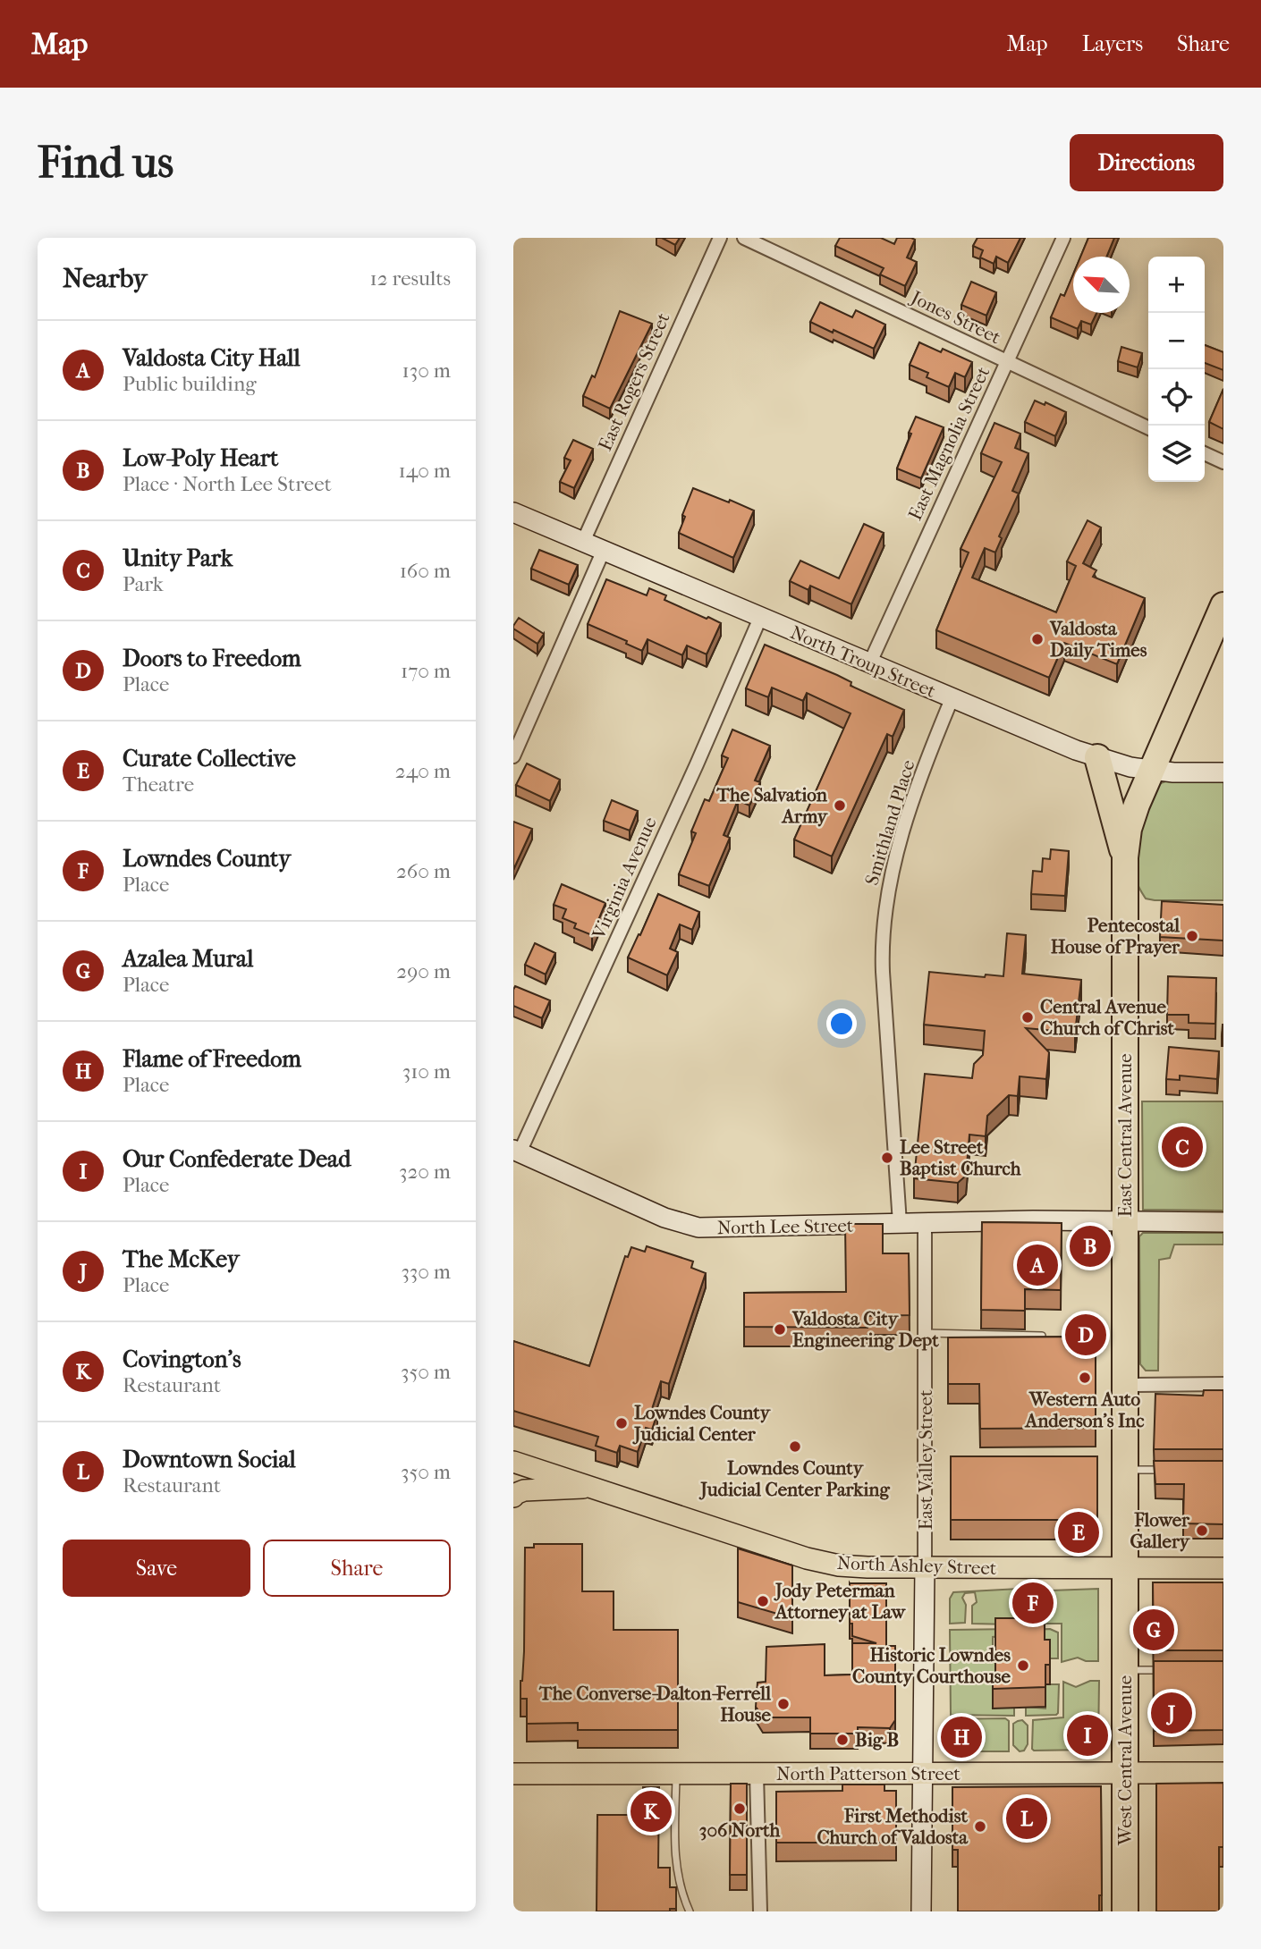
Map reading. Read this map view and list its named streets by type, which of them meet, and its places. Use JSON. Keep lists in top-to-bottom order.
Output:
{
  "streets": {
    "highway": ["East Central Avenue", "West Central Avenue"],
    "main road": ["North Ashley Street", "North Patterson Street"],
    "street": [
      "Jones Street",
      "East Rogers Street",
      "East Magnolia Street",
      "North Troup Street",
      "Smithland Place",
      "Virginia Avenue",
      "North Lee Street",
      "East Valley Street"
    ]
  },
  "crossings": [
    ["Jones Street", "East Magnolia Street"],
    ["East Rogers Street", "North Troup Street"],
    ["East Magnolia Street", "North Troup Street"],
    ["North Troup Street", "Smithland Place"],
    ["North Troup Street", "Virginia Avenue"],
    ["North Troup Street", "East Central Avenue"],
    ["Smithland Place", "North Lee Street"],
    ["Virginia Avenue", "North Lee Street"],
    ["East Central Avenue", "North Lee Street"],
    ["East Central Avenue", "West Central Avenue"],
    ["North Lee Street", "East Valley Street"],
    ["East Valley Street", "North Ashley Street"],
    ["East Valley Street", "North Patterson Street"],
    ["North Ashley Street", "West Central Avenue"],
    ["West Central Avenue", "North Patterson Street"]
  ],
  "places": [
    "Valdosta Daily Times",
    "The Salvation Army",
    "Pentecostal House of Prayer",
    "Central Avenue Church of Christ",
    "Lee Street Baptist Church",
    "Valdosta City Engineering Dept",
    "Western Auto Anderson's Inc",
    "Lowndes County Judicial Center",
    "Lowndes County Judicial Center Parking",
    "Flower Gallery",
    "Jody Peterman Attorney at Law",
    "Historic Lowndes County Courthouse",
    "The Converse-Dalton-Ferrell House",
    "Big B",
    "306 North",
    "First Methodist Church of Valdosta"
  ],
  "north": "top left",
  "page": {
    "header": "Map",
    "nav": ["Map", "Layers", "Share"],
    "buttons": [
      "Directions",
      ["Save", "Share"]
    ],
    "title": "Find us",
    "heading": ["Nearby", "12 results"],
    "map_buttons": ["+", "−"],
    "list": [
      {
        "mark": "A",
        "name": "Valdosta City Hall",
        "note": "Public building",
        "value": "130 m"
      },
      {
        "mark": "B",
        "name": "Low-Poly Heart",
        "note": "Place · North Lee Street",
        "value": "140 m"
      },
      {
        "mark": "C",
        "name": "Unity Park",
        "note": "Park",
        "value": "160 m"
      },
      {
        "mark": "D",
        "name": "Doors to Freedom",
        "note": "Place",
        "value": "170 m"
      },
      {
        "mark": "E",
        "name": "Curate Collective",
        "note": "Theatre",
        "value": "240 m"
      },
      {
        "mark": "F",
        "name": "Lowndes County",
        "note": "Place",
        "value": "260 m"
      },
      {
        "mark": "G",
        "name": "Azalea Mural",
        "note": "Place",
        "value": "290 m"
      },
      {
        "mark": "H",
        "name": "Flame of Freedom",
        "note": "Place",
        "value": "310 m"
      },
      {
        "mark": "I",
        "name": "Our Confederate Dead",
        "note": "Place",
        "value": "320 m"
      },
      {
        "mark": "J",
        "name": "The McKey",
        "note": "Place",
        "value": "330 m"
      },
      {
        "mark": "K",
        "name": "Covington’s",
        "note": "Restaurant",
        "value": "350 m"
      },
      {
        "mark": "L",
        "name": "Downtown Social",
        "note": "Restaurant",
        "value": "350 m"
      }
    ],
    "pins": [
      "C",
      "B",
      "A",
      "D",
      "E",
      "F",
      "G",
      "J",
      "I",
      "H",
      "K",
      "L"
    ]
  }
}
